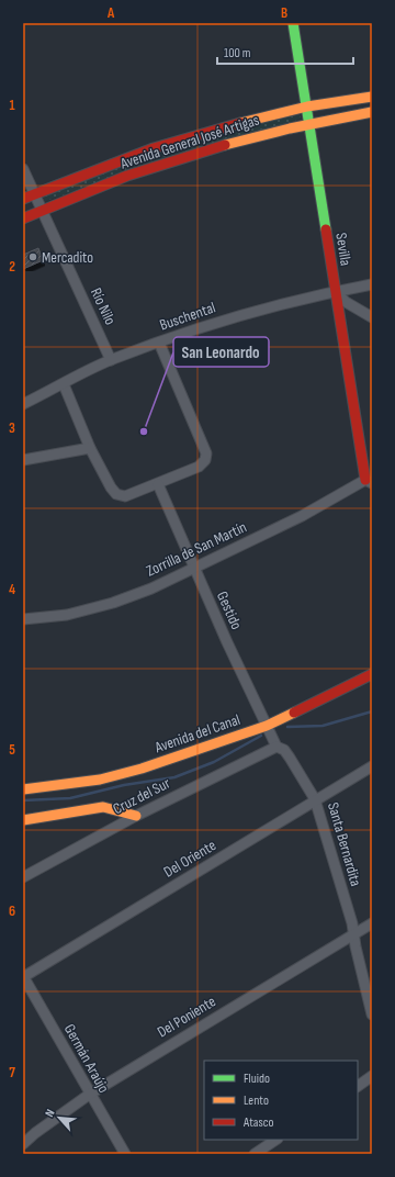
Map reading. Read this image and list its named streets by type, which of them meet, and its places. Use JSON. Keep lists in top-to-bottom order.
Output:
{
  "streets": {
    "street": [
      "Avenida General José Artigas",
      "Sevilla",
      "Río Nilo",
      "Buschental",
      "Zorrilla de San Martín",
      "Gestido",
      "Avenida del Canal",
      "Cruz del Sur",
      "Santa Bernardita",
      "Del Oriente",
      "Del Poniente",
      "Germán Araújo"
    ]
  },
  "crossings": [
    ["Avenida General José Artigas", "Sevilla"],
    ["Avenida General José Artigas", "Río Nilo"],
    ["Sevilla", "Buschental"],
    ["Sevilla", "Zorrilla de San Martín"],
    ["Río Nilo", "Buschental"],
    ["Zorrilla de San Martín", "Gestido"],
    ["Gestido", "Avenida del Canal"],
    ["Gestido", "Cruz del Sur"],
    ["Gestido", "Santa Bernardita"],
    ["Cruz del Sur", "Santa Bernardita"],
    ["Santa Bernardita", "Del Oriente"],
    ["Santa Bernardita", "Del Poniente"],
    ["Del Oriente", "Germán Araújo"],
    ["Del Poniente", "Germán Araújo"]
  ],
  "places": ["Mercadito", "San Leonardo"],
  "legend": ["Fluido", "Lento", "Atasco"],
  "scale_bar": "100 m",
  "north": "top left",
  "grid": {
    "columns": ["A", "B"],
    "rows": [
      "1",
      "2",
      "3",
      "4",
      "5",
      "6",
      "7"
    ]
  }
}
